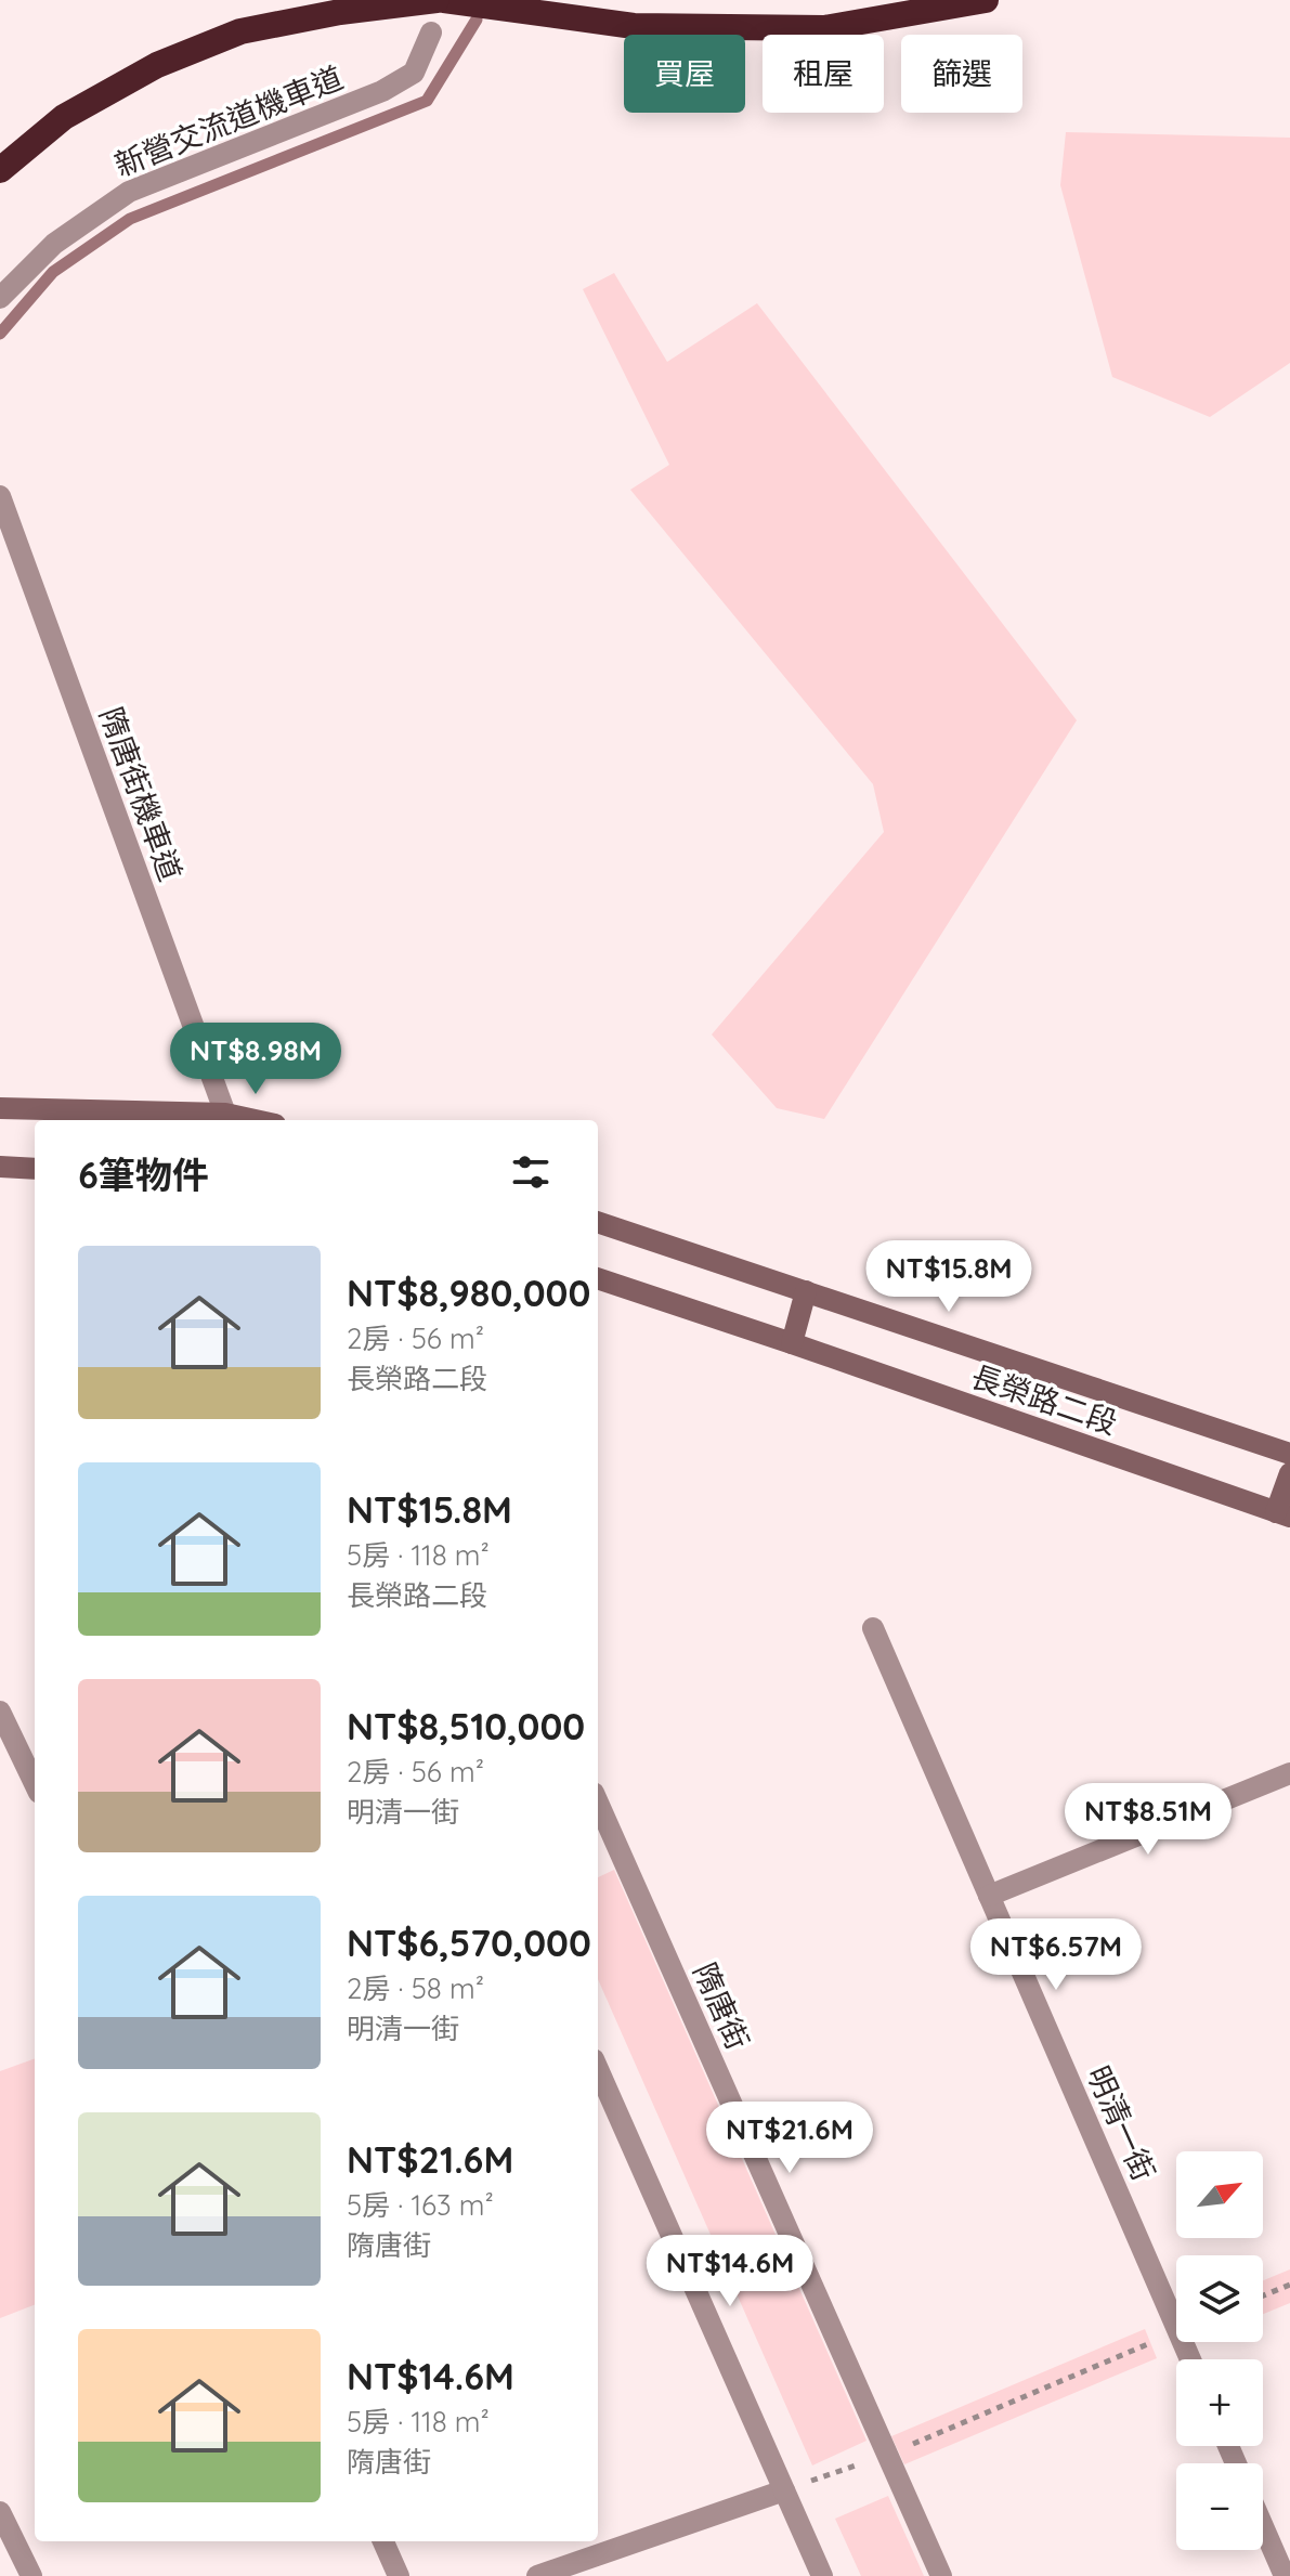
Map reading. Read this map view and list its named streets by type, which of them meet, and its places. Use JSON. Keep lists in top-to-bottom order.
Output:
{
  "streets": {
    "main road": ["長榮路二段"],
    "street": [
      "新營交流道機車道",
      "隋唐街機車道",
      "隋唐街",
      "明清一街"
    ]
  },
  "north": "top right",
  "page": {
    "chip": ["買屋", "租屋", "篩選"],
    "price": [
      "NT$8.98M",
      "NT$15.8M",
      "NT$8.51M",
      "NT$6.57M",
      "NT$21.6M",
      "NT$14.6M"
    ],
    "heading": "6筆物件",
    "list": [
      {
        "name": "NT$8,980,000",
        "note": "2房 · 56 m² · 長榮路二段"
      },
      {
        "name": "NT$15.8M",
        "note": "5房 · 118 m² · 長榮路二段"
      },
      {
        "name": "NT$8,510,000",
        "note": "2房 · 56 m² · 明清一街"
      },
      {
        "name": "NT$6,570,000",
        "note": "2房 · 58 m² · 明清一街"
      },
      {
        "name": "NT$21.6M",
        "note": "5房 · 163 m² · 隋唐街"
      },
      {
        "name": "NT$14.6M",
        "note": "5房 · 118 m² · 隋唐街"
      }
    ],
    "map_buttons": ["+", "−"]
  }
}
